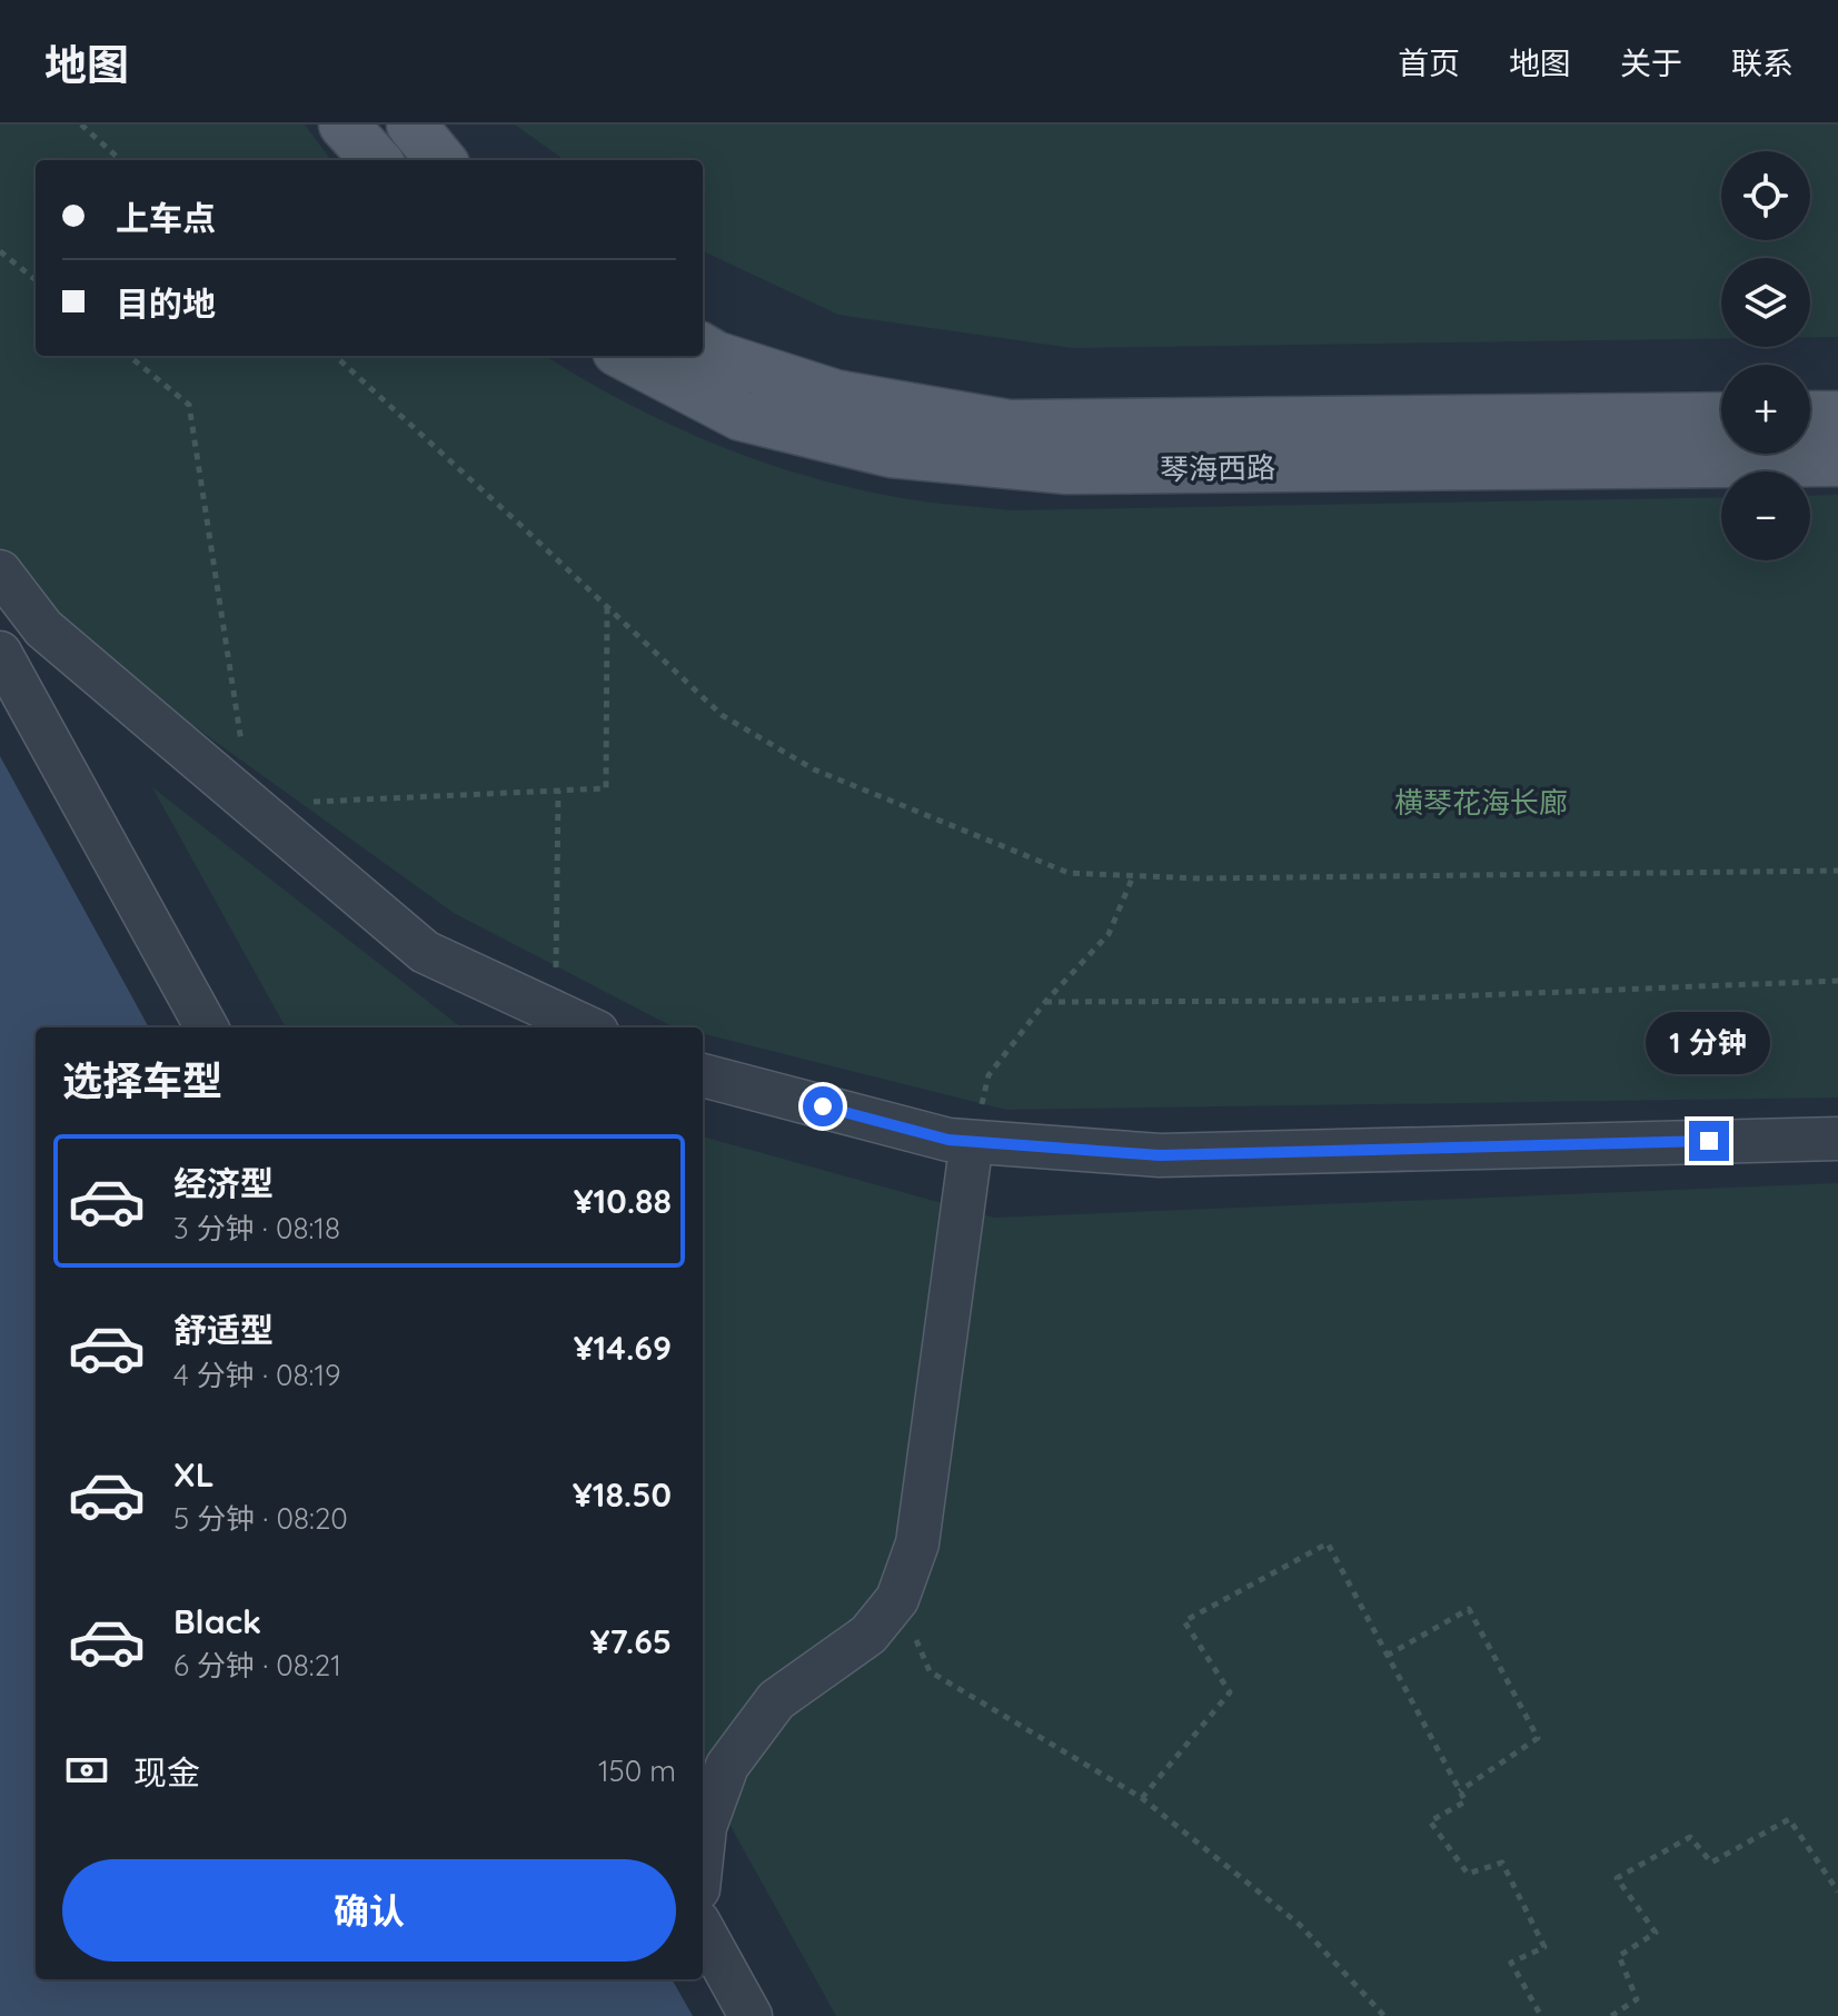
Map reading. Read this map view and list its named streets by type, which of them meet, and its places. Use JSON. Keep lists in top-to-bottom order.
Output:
{
  "streets": {
    "main road": ["琴海西路"]
  },
  "parks": ["横琴花海长廊"],
  "page": {
    "header": "地图",
    "nav": [
      "首页",
      "地图",
      "关于",
      "联系"
    ],
    "map_buttons": ["+", "−"],
    "banner": ["上车点", "目的地"],
    "bubble": "1 分钟",
    "heading": "选择车型",
    "list": [
      {
        "name": "经济型",
        "note": "3 分钟 · 08:18",
        "value": "¥10.88"
      },
      {
        "name": "舒适型",
        "note": "4 分钟 · 08:19",
        "value": "¥14.69"
      },
      {
        "name": "XL",
        "note": "5 分钟 · 08:20",
        "value": "¥18.50"
      },
      {
        "name": "Black",
        "note": "6 分钟 · 08:21",
        "value": "¥7.65"
      }
    ],
    "pay": ["现金", "150 m"],
    "buttons": "确认"
  }
}
